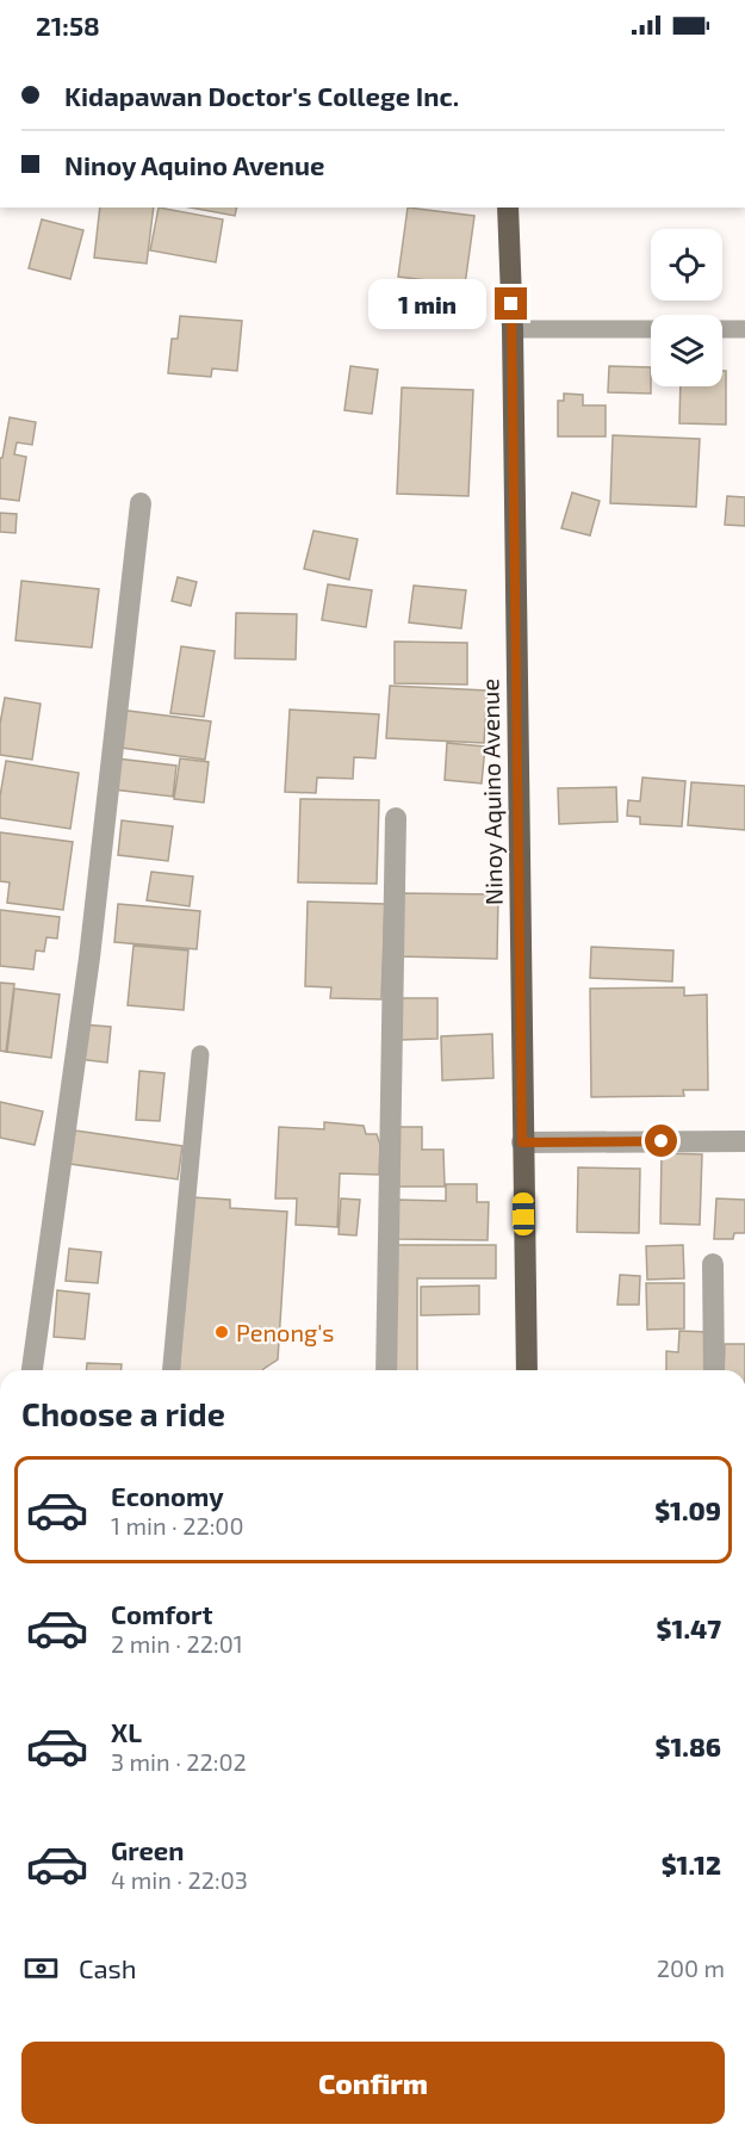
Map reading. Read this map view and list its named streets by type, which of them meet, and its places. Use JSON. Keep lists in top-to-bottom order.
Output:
{
  "streets": {
    "main road": ["Ninoy Aquino Avenue"]
  },
  "places": ["Penong's"],
  "page": {
    "status": "21:58",
    "banner": ["Kidapawan Doctor's College Inc.", "Ninoy Aquino Avenue"],
    "bubble": "1 min",
    "heading": "Choose a ride",
    "list": [
      {
        "name": "Economy",
        "note": "1 min · 22:00",
        "value": "$1.09"
      },
      {
        "name": "Comfort",
        "note": "2 min · 22:01",
        "value": "$1.47"
      },
      {
        "name": "XL",
        "note": "3 min · 22:02",
        "value": "$1.86"
      },
      {
        "name": "Green",
        "note": "4 min · 22:03",
        "value": "$1.12"
      }
    ],
    "pay": ["Cash", "200 m"],
    "buttons": "Confirm"
  }
}
